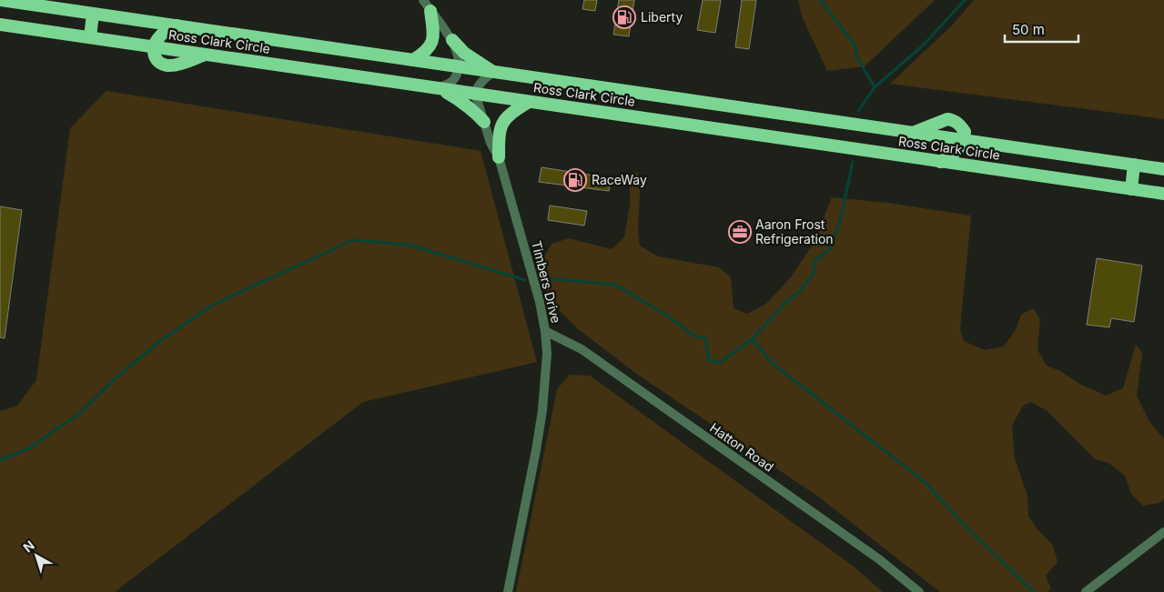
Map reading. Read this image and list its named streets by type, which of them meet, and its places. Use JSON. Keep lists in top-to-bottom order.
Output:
{
  "streets": {
    "highway": ["Ross Clark Circle"],
    "street": ["Timbers Drive", "Hatton Road"]
  },
  "crossings": [
    ["Ross Clark Circle", "Timbers Drive"],
    ["Timbers Drive", "Hatton Road"]
  ],
  "places": {
    "fuel station": ["Liberty", "RaceWay"],
    "office": ["Aaron Frost Refrigeration"]
  },
  "scale_bar": "50 m",
  "north": "top left"
}
